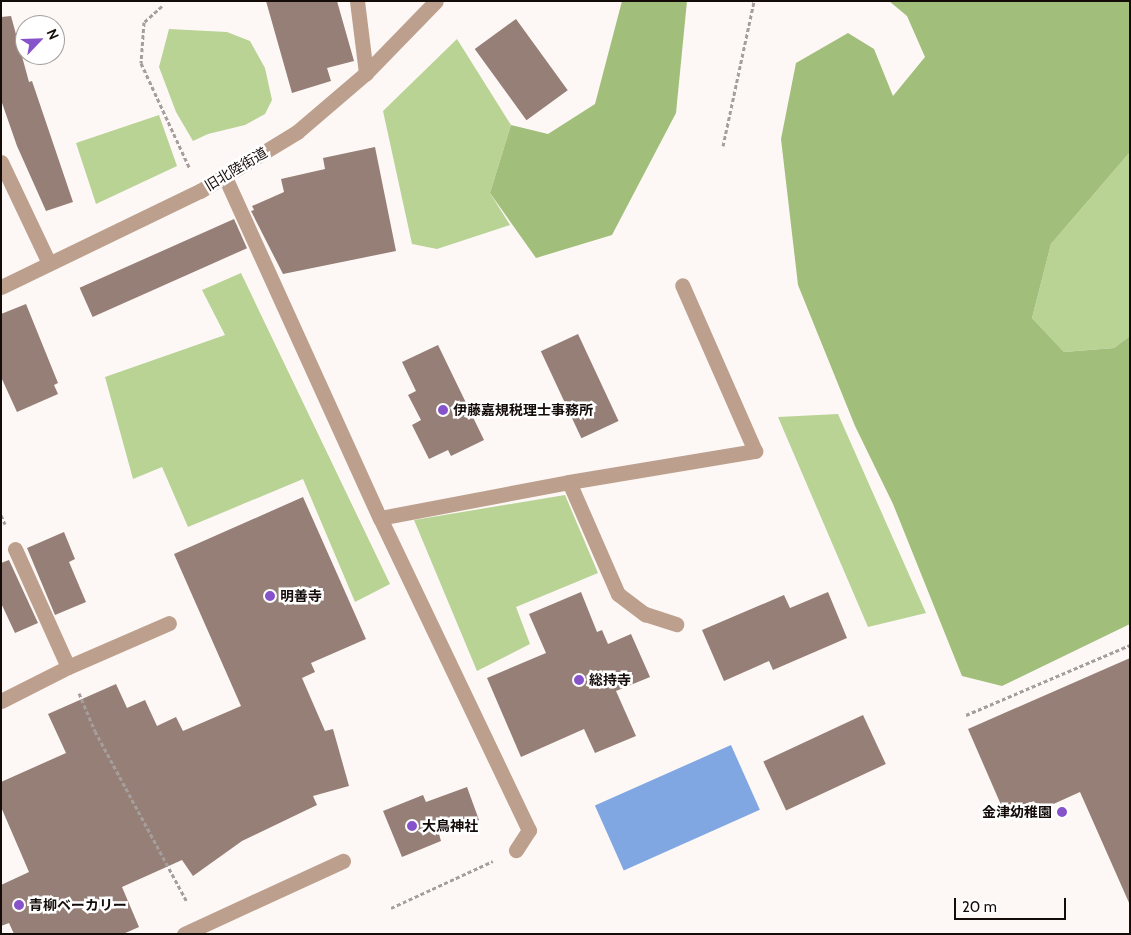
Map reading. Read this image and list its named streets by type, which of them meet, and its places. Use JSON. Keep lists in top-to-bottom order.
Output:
{
  "streets": {
    "street": ["旧北陸街道"]
  },
  "places": [
    "伊藤嘉規税理士事務所",
    "明善寺",
    "総持寺",
    "金津幼稚園",
    "大鳥神社",
    "青柳ベーカリー"
  ],
  "scale_bar": "20 m",
  "north": "top right"
}
